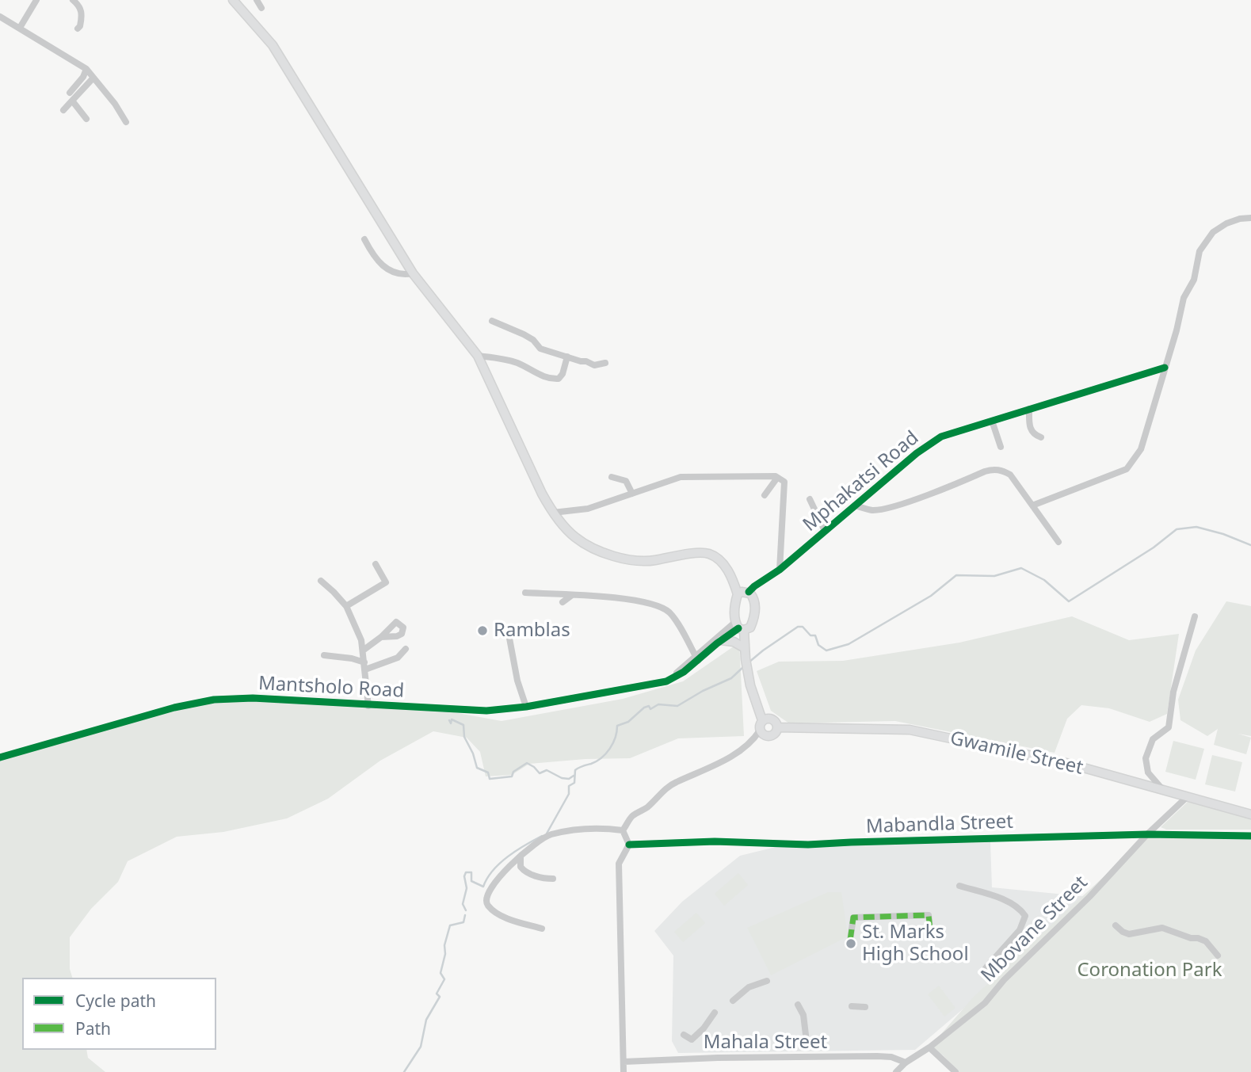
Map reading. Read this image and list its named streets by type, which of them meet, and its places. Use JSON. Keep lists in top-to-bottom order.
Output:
{
  "streets": {
    "main road": ["Gwamile Street"],
    "street": [
      "Mphakatsi Road",
      "Mantsholo Road",
      "Mabandla Street",
      "Mbovane Street",
      "Mahala Street"
    ]
  },
  "crossings": [
    ["Gwamile Street", "Mbovane Street"],
    ["Mabandla Street", "Mbovane Street"],
    ["Mbovane Street", "Mahala Street"]
  ],
  "parks": ["Coronation Park"],
  "places": ["Ramblas", "St. Marks High School"],
  "legend": ["Cycle path", "Path"]
}
